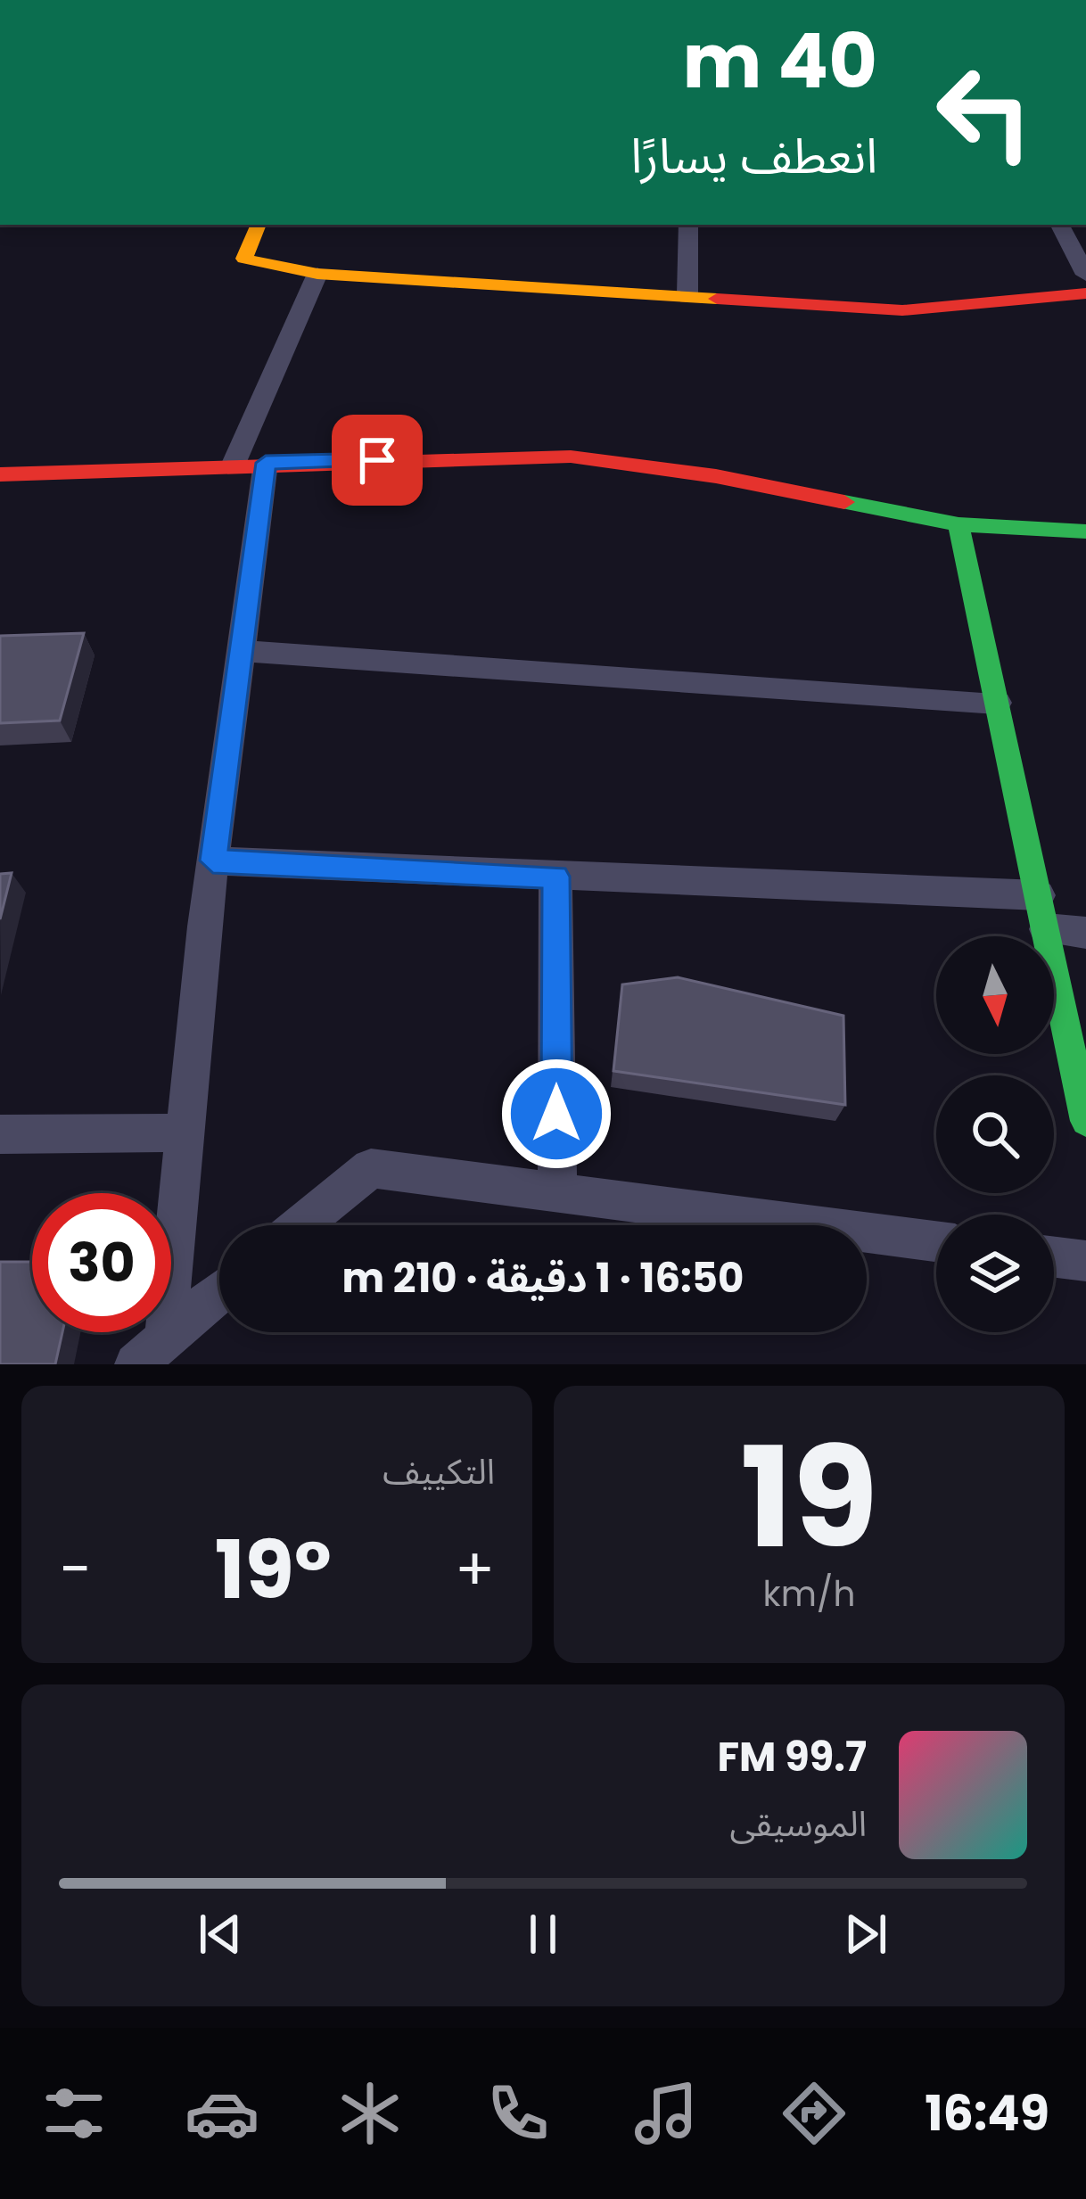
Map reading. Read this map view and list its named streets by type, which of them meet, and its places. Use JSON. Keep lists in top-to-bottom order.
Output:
{
  "north": "bottom",
  "page": {
    "turn": ["40 m", "انعطف يسارًا"],
    "limit": "30",
    "trip": "16:50 · 1 دقيقة · 210 m",
    "tile": [
      ["19", "km/h"],
      "التكييف"
    ],
    "heat": ["−", "19°", "+"],
    "song": ["99.7 FM", "الموسيقى"],
    "tabs": "16:49"
  }
}
